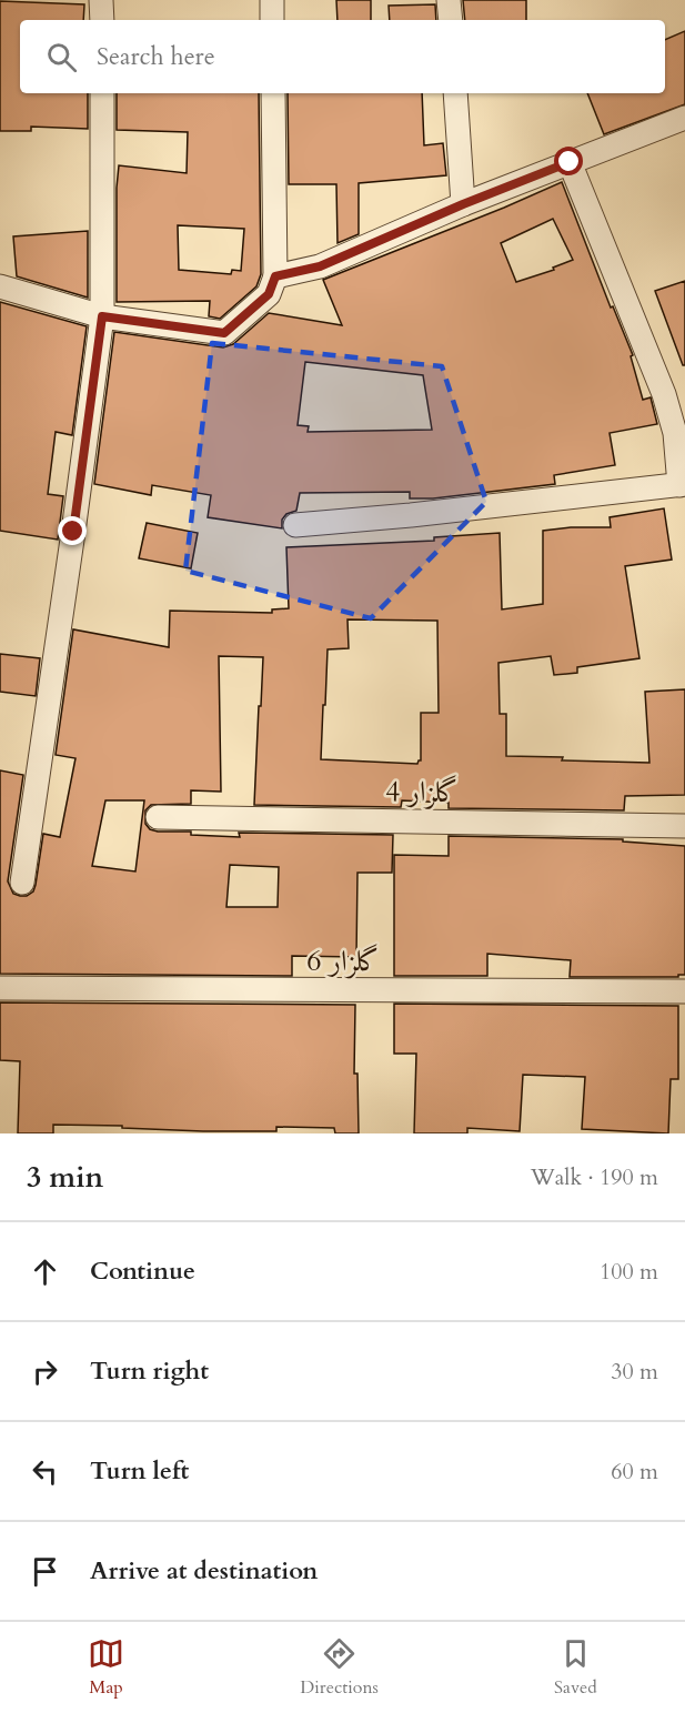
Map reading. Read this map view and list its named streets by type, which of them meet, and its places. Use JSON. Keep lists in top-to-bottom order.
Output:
{
  "streets": {
    "street": ["گلزار 4", "گلزار 6"]
  },
  "page": {
    "search": "Search here",
    "heading": ["3 min", "Walk · 190 m"],
    "list": [
      ["Continue", "100 m"],
      ["Turn right", "30 m"],
      ["Turn left", "60 m"],
      "Arrive at destination"
    ],
    "nav": ["Map", "Directions", "Saved"]
  }
}
